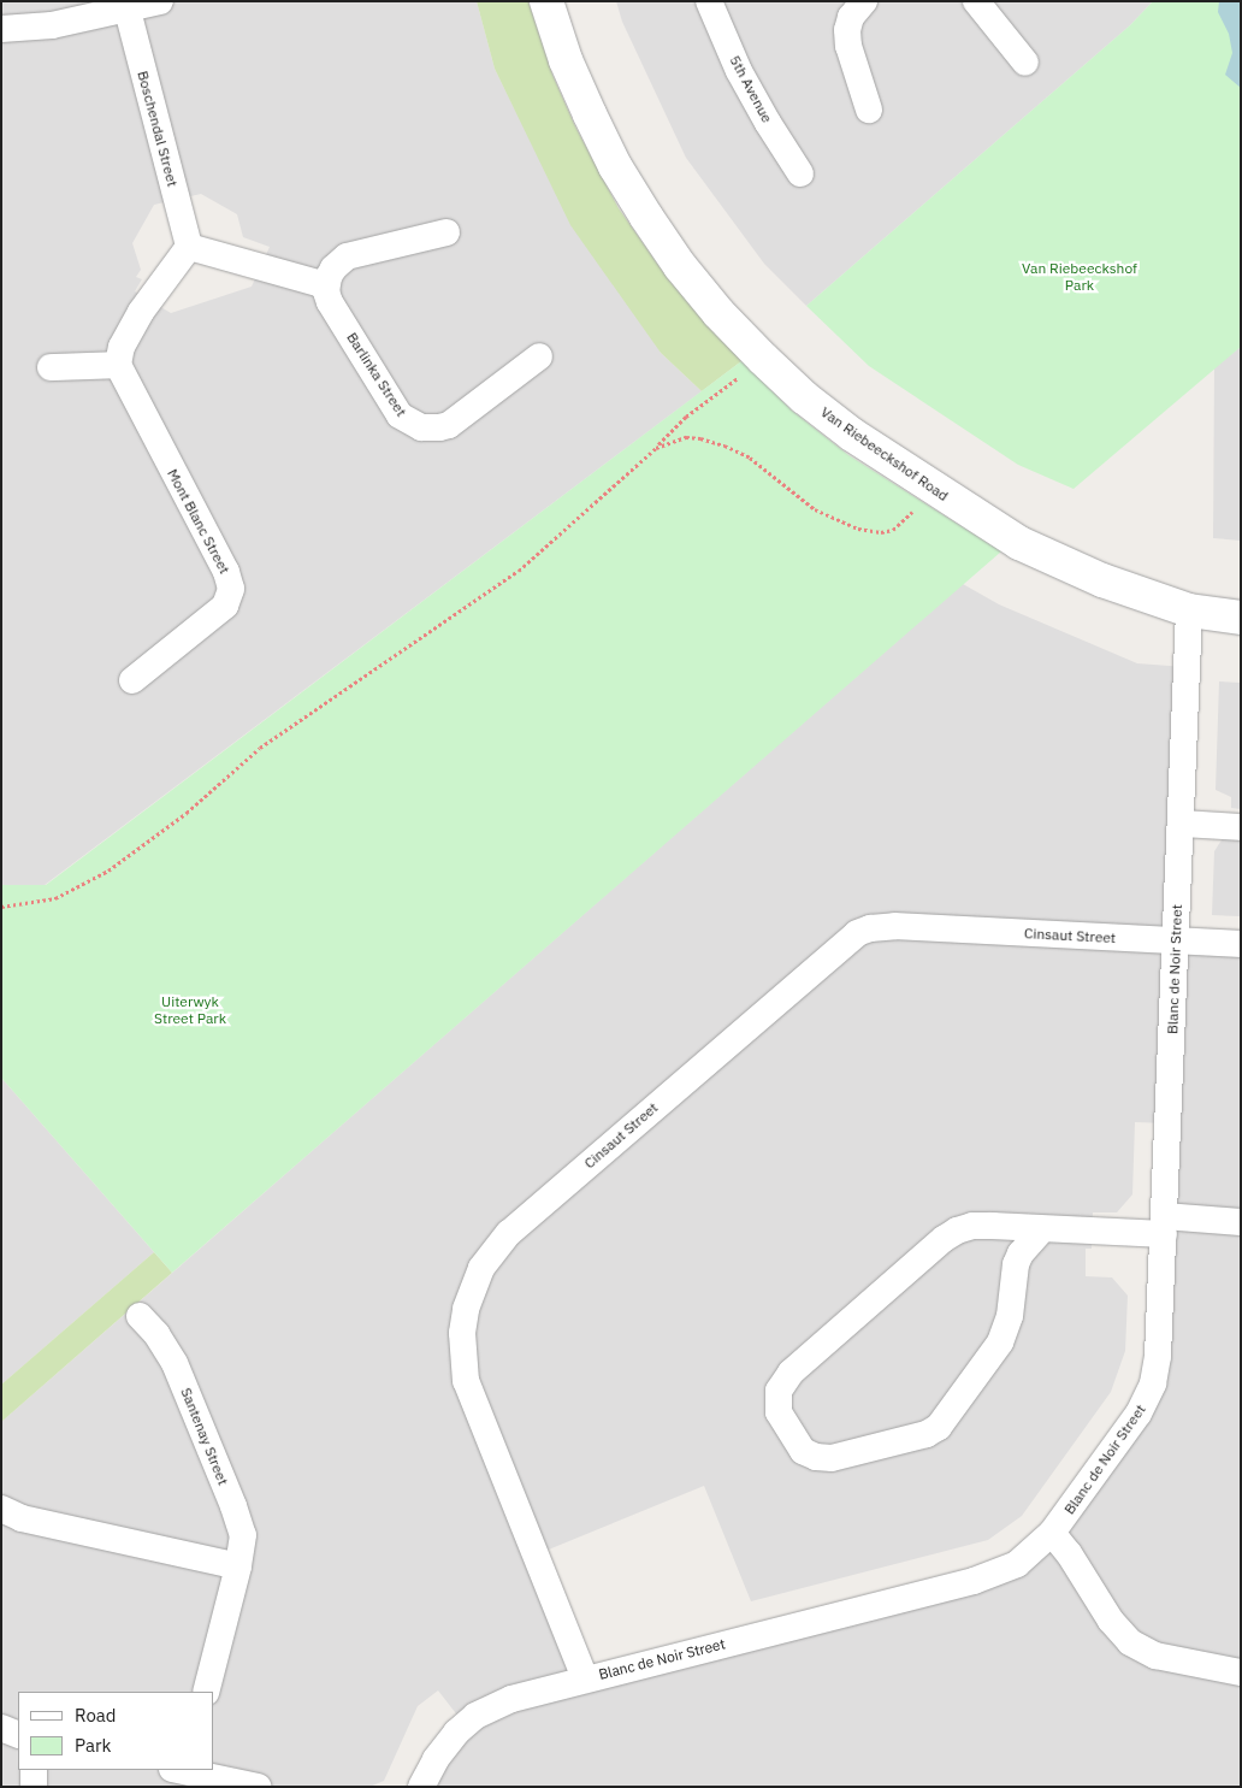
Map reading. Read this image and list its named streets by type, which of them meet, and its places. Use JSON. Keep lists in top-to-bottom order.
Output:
{
  "streets": {
    "street": [
      "5th Avenue",
      "Boschendal Street",
      "Barlinka Street",
      "Van Riebeeckshof Road",
      "Mont Blanc Street",
      "Cinsaut Street",
      "Blanc de Noir Street",
      "Santenay Street"
    ]
  },
  "crossings": [
    ["Van Riebeeckshof Road", "Blanc de Noir Street"],
    ["Cinsaut Street", "Blanc de Noir Street"]
  ],
  "parks": ["Van Riebeeckshof Park", "Uiterwyk Street Park"],
  "legend": ["Road", "Park"]
}
